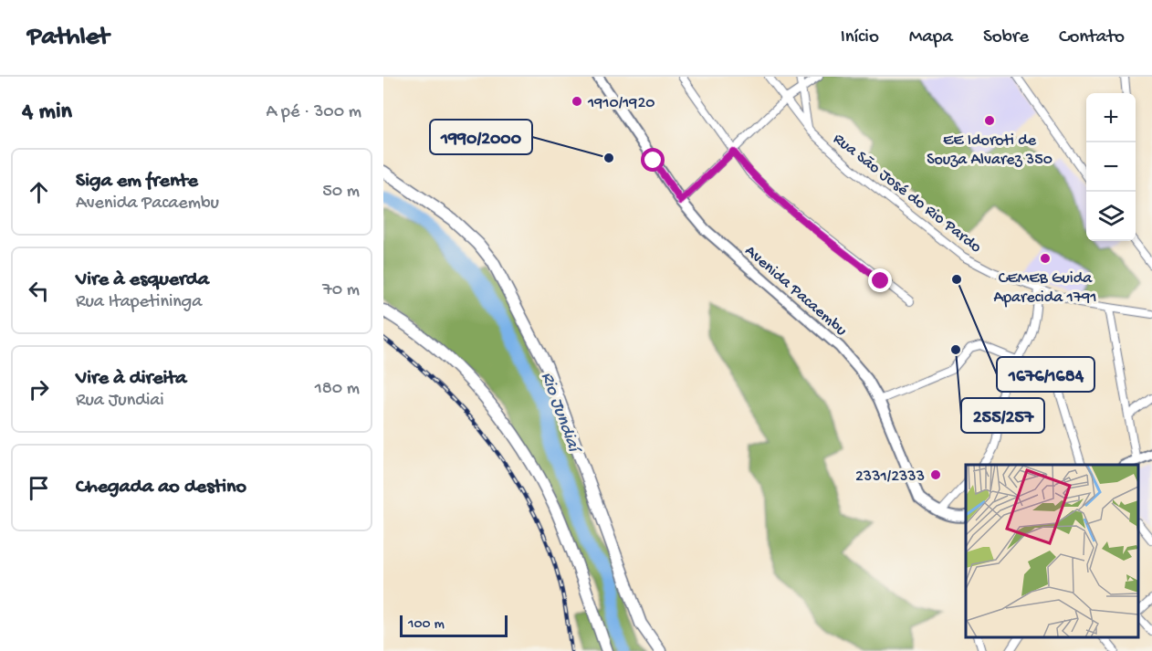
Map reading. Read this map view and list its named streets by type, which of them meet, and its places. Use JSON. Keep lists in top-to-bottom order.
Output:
{
  "streets": {
    "main road": ["Avenida Pacaembu"],
    "street": ["Rua São José do Rio Pardo"]
  },
  "water": ["Rio Jundiaí"],
  "places": [
    "1910/1920",
    "EE Idoroti de Souza Alvarez 350",
    "1990/2000",
    "CEMEB Guida Aparecida 1791",
    "1676/1684",
    "255/257",
    "2331/2333"
  ],
  "scale_bar": "100 m",
  "page": {
    "header": "Pathlet",
    "nav": [
      "Início",
      "Mapa",
      "Sobre",
      "Contato"
    ],
    "heading": ["4 min", "A pé · 300 m"],
    "map_buttons": ["+", "−"],
    "list": [
      ["Siga em frente", "Avenida Pacaembu", "50 m"],
      ["Vire à esquerda", "Rua Itapetininga", "70 m"],
      ["Vire à direita", "Rua Jundiai", "180 m"],
      "Chegada ao destino"
    ],
    "scale": "100 m"
  }
}
